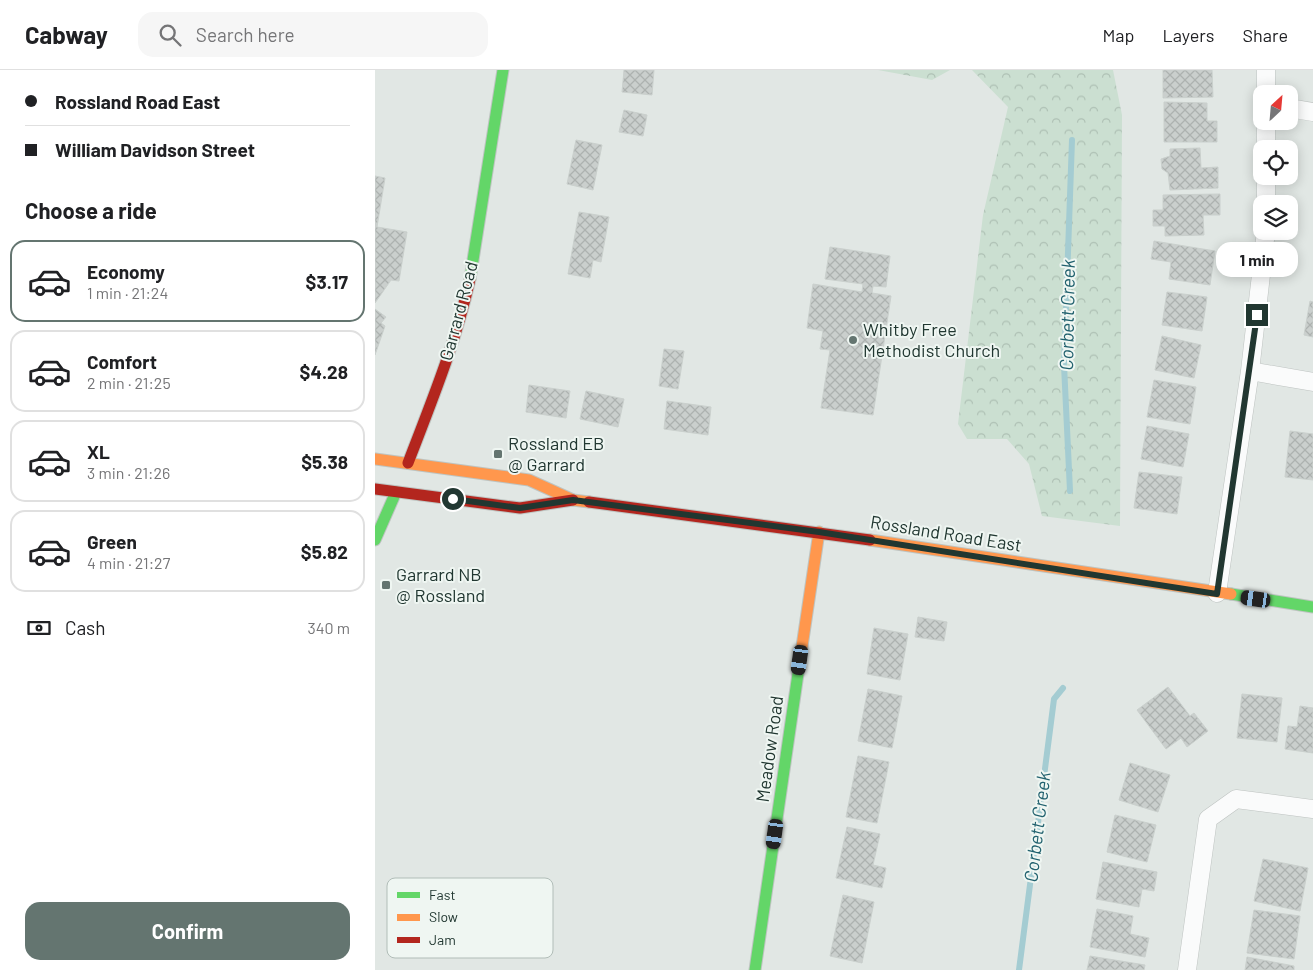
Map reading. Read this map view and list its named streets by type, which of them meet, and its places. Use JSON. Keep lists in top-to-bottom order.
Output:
{
  "streets": {
    "main road": ["Garrard Road", "Rossland Road East", "Meadow Road"]
  },
  "crossings": [
    ["Garrard Road", "Rossland Road East"],
    ["Rossland Road East", "Meadow Road"]
  ],
  "water": ["Corbett Creek"],
  "places": {
    "other": ["Whitby Free Methodist Church"],
    "transit": ["Rossland EB @ Garrard", "Garrard NB @ Rossland"]
  },
  "legend": ["Fast", "Slow", "Jam"],
  "north": "top right",
  "page": {
    "header": "Cabway",
    "search": "Search here",
    "nav": ["Map", "Layers", "Share"],
    "banner": ["Rossland Road East", "William Davidson Street"],
    "heading": "Choose a ride",
    "list": [
      {
        "name": "Economy",
        "note": "1 min · 21:24",
        "value": "$3.17"
      },
      {
        "name": "Comfort",
        "note": "2 min · 21:25",
        "value": "$4.28"
      },
      {
        "name": "XL",
        "note": "3 min · 21:26",
        "value": "$5.38"
      },
      {
        "name": "Green",
        "note": "4 min · 21:27",
        "value": "$5.82"
      }
    ],
    "bubble": "1 min",
    "pay": ["Cash", "340 m"],
    "buttons": "Confirm"
  }
}
